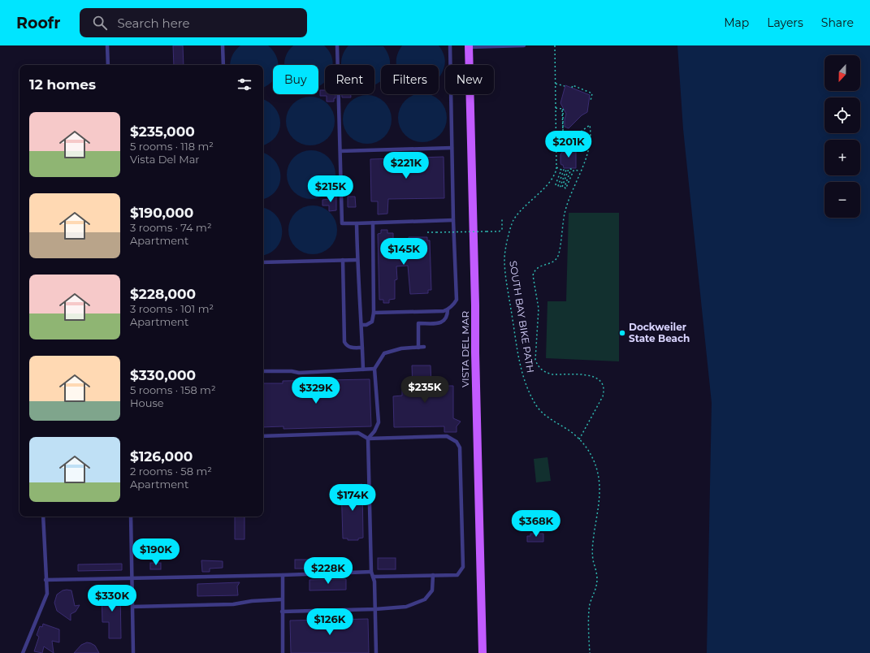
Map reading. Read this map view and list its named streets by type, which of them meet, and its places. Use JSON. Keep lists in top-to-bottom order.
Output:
{
  "streets": {
    "main road": ["VISTA DEL MAR"],
    "path": ["SOUTH BAY BIKE PATH"]
  },
  "places": ["Dockweiler State Beach"],
  "north": "bottom",
  "page": {
    "header": "Roofr",
    "search": "Search here",
    "nav": ["Map", "Layers", "Share"],
    "map_buttons": ["+", "−"],
    "chip": [
      "Buy",
      "Rent",
      "Filters",
      "New"
    ],
    "heading": "12 homes",
    "list": [
      {
        "name": "$235,000",
        "note": "5 rooms · 118 m² · Vista Del Mar"
      },
      {
        "name": "$190,000",
        "note": "3 rooms · 74 m² · Apartment"
      },
      {
        "name": "$228,000",
        "note": "3 rooms · 101 m² · Apartment"
      },
      {
        "name": "$330,000",
        "note": "5 rooms · 158 m² · House"
      },
      {
        "name": "$126,000",
        "note": "2 rooms · 58 m² · Apartment"
      }
    ],
    "price": [
      "$201K",
      "$221K",
      "$215K",
      "$145K",
      "$235K",
      "$329K",
      "$174K",
      "$368K",
      "$190K",
      "$228K",
      "$330K",
      "$126K"
    ]
  }
}
